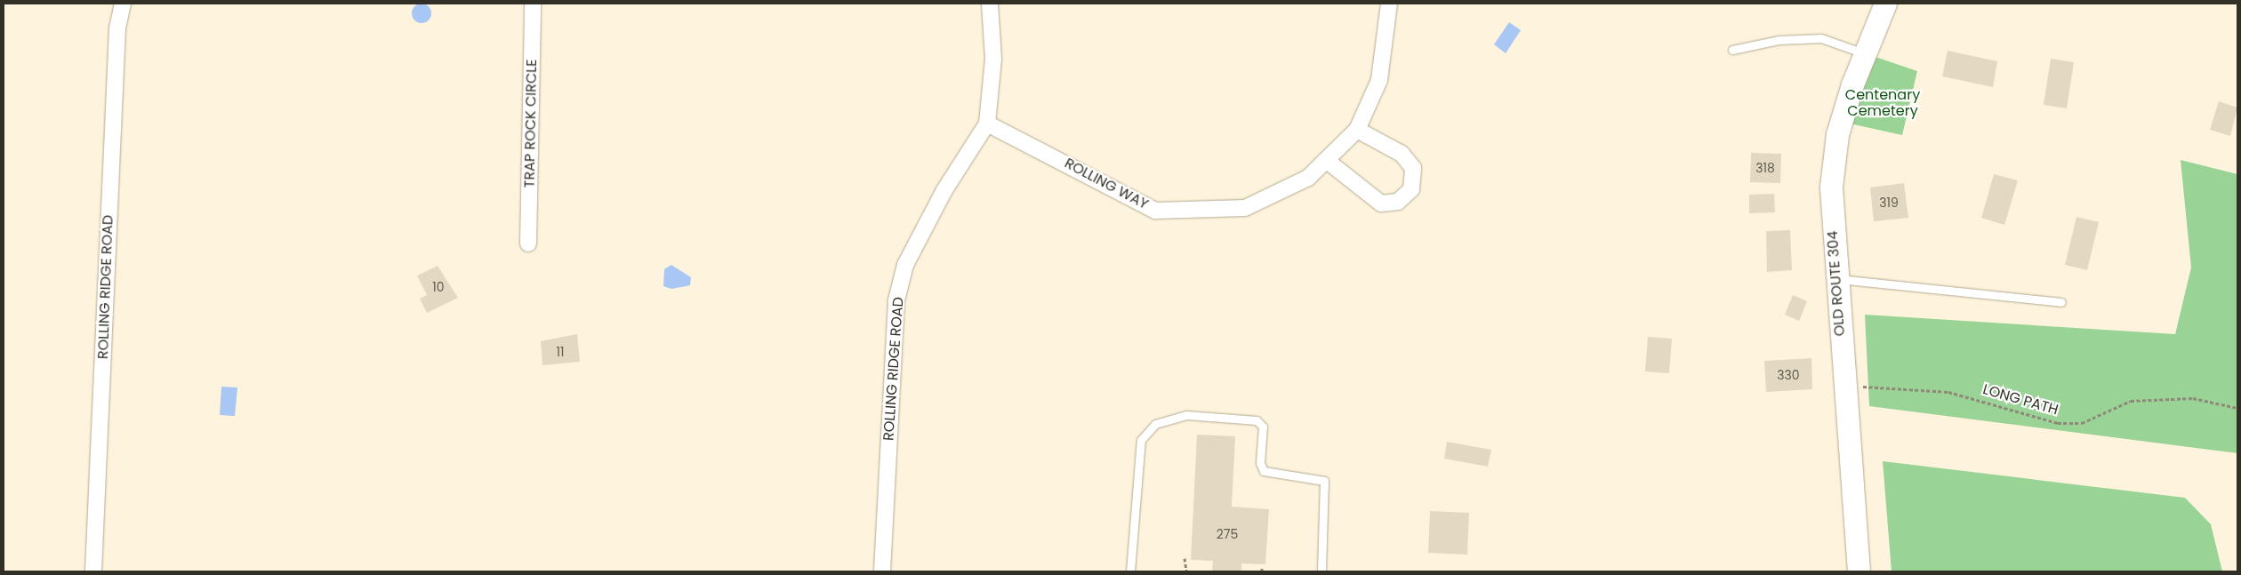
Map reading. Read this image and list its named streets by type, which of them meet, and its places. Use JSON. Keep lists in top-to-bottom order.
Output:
{
  "streets": {
    "street": [
      "TRAP ROCK CIRCLE",
      "ROLLING WAY",
      "OLD ROUTE 304",
      "ROLLING RIDGE ROAD"
    ],
    "path": ["LONG PATH"]
  },
  "crossings": [
    ["ROLLING WAY", "ROLLING RIDGE ROAD"],
    ["OLD ROUTE 304", "LONG PATH"]
  ],
  "parks": ["Centenary Cemetery"],
  "house_numbers": [
    "318",
    "319",
    "10",
    "11",
    "330",
    "275"
  ]
}
